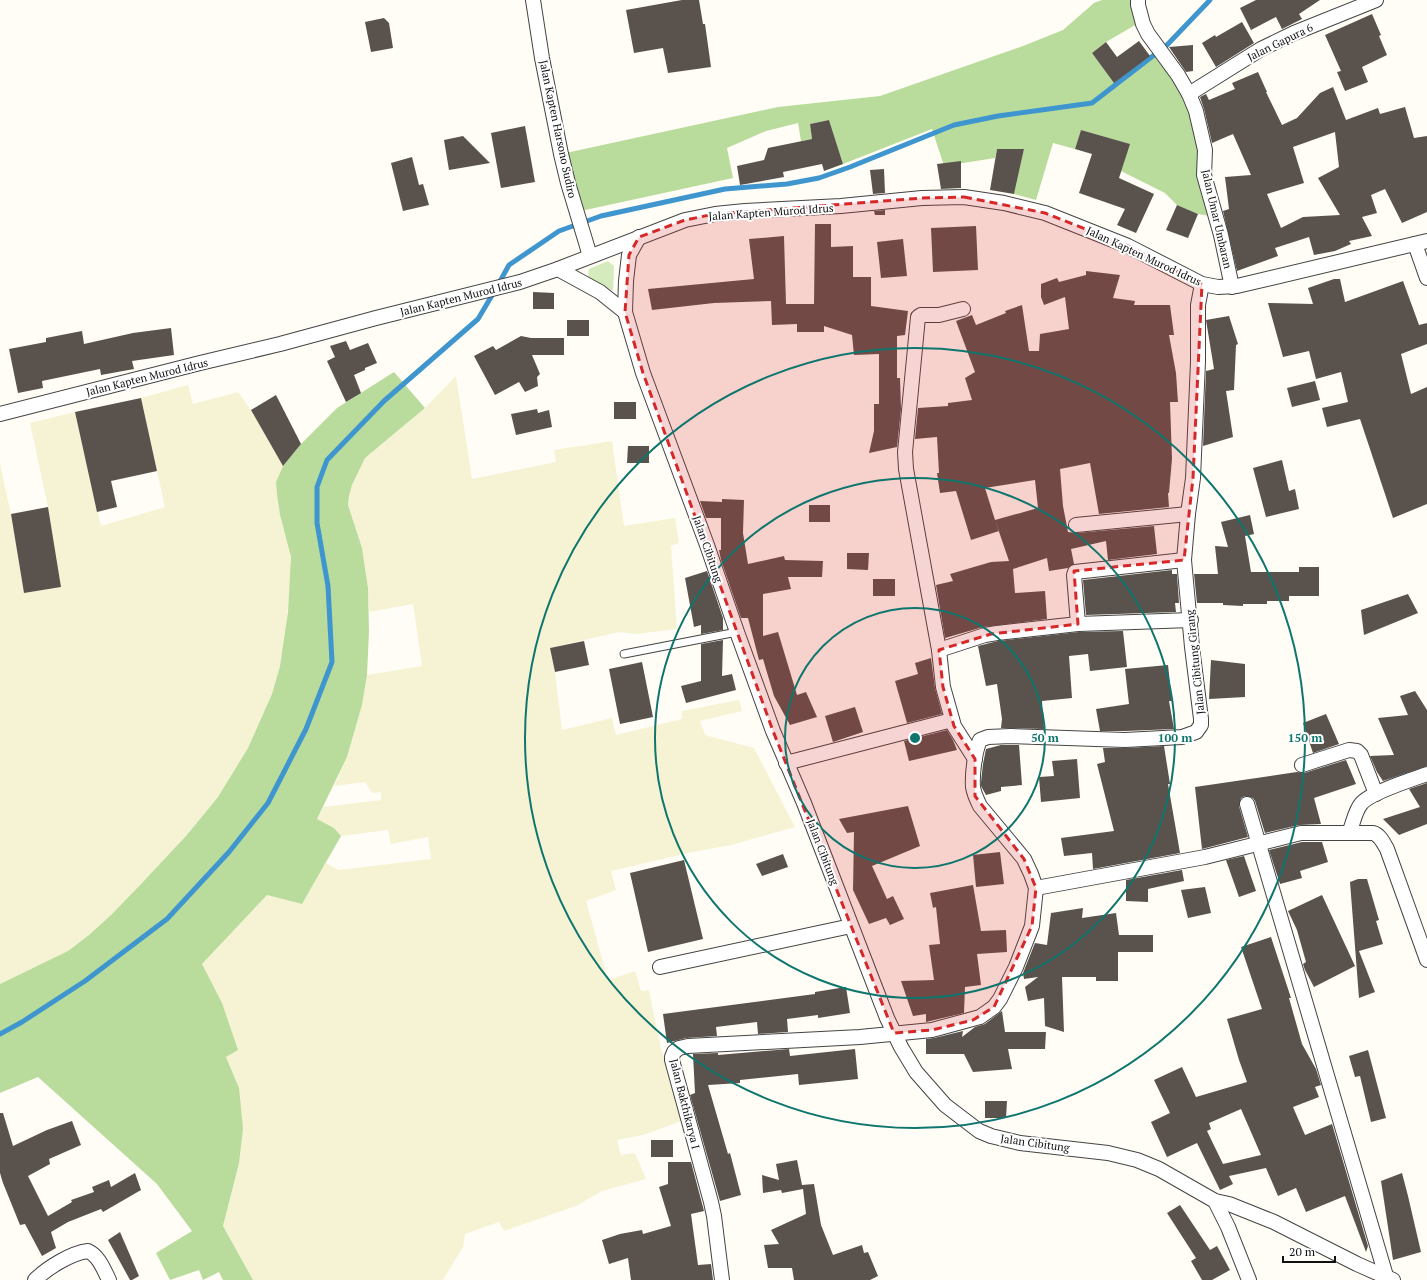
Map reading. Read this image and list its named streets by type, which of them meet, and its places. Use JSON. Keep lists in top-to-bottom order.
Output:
{
  "streets": {
    "street": [
      "Jalan Gapura 6",
      "Jalan Kapten Harsono Sudiro",
      "Jalan Kapten Murod Idrus",
      "Jalan Umar Umbaran",
      "Jalan Cibitung",
      "Jalan Cibitung Girang",
      "Jalan Bakthikarya I"
    ]
  },
  "crossings": [
    ["Jalan Gapura 6", "Jalan Umar Umbaran"],
    ["Jalan Kapten Harsono Sudiro", "Jalan Kapten Murod Idrus"],
    ["Jalan Kapten Murod Idrus", "Jalan Umar Umbaran"],
    ["Jalan Kapten Murod Idrus", "Jalan Cibitung"],
    ["Jalan Kapten Murod Idrus", "Jalan Cibitung Girang"],
    ["Jalan Cibitung", "Jalan Cibitung Girang"],
    ["Jalan Cibitung", "Jalan Bakthikarya I"],
    ["Jalan Cibitung Girang", "Jalan Bakthikarya I"]
  ],
  "scale_bar": "20 m",
  "rings": ["50 m", "100 m", "150 m"]
}
